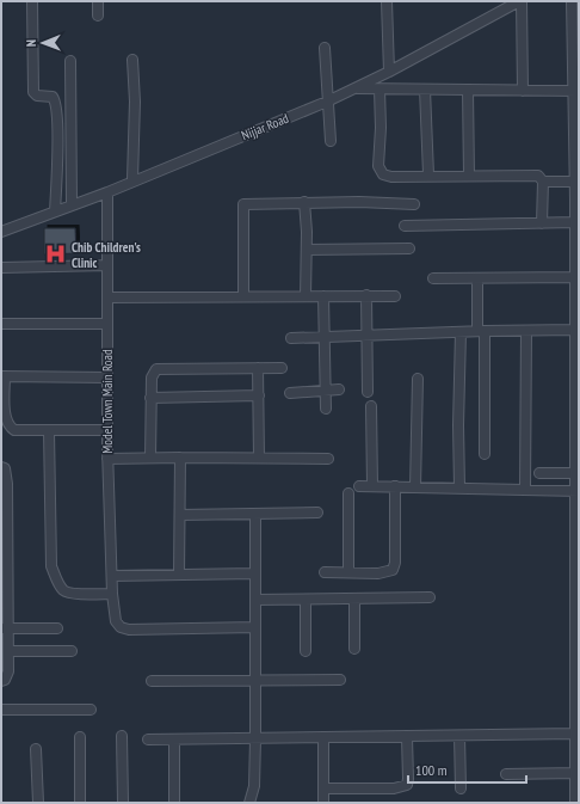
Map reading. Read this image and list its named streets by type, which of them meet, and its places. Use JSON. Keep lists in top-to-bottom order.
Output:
{
  "streets": {
    "street": ["Nijjar Road", "Model Town Main Road"]
  },
  "crossings": [
    ["Nijjar Road", "Model Town Main Road"]
  ],
  "places": {
    "hospital": ["Chib Children's Clinic"]
  },
  "scale_bar": "100 m",
  "north": "left"
}
